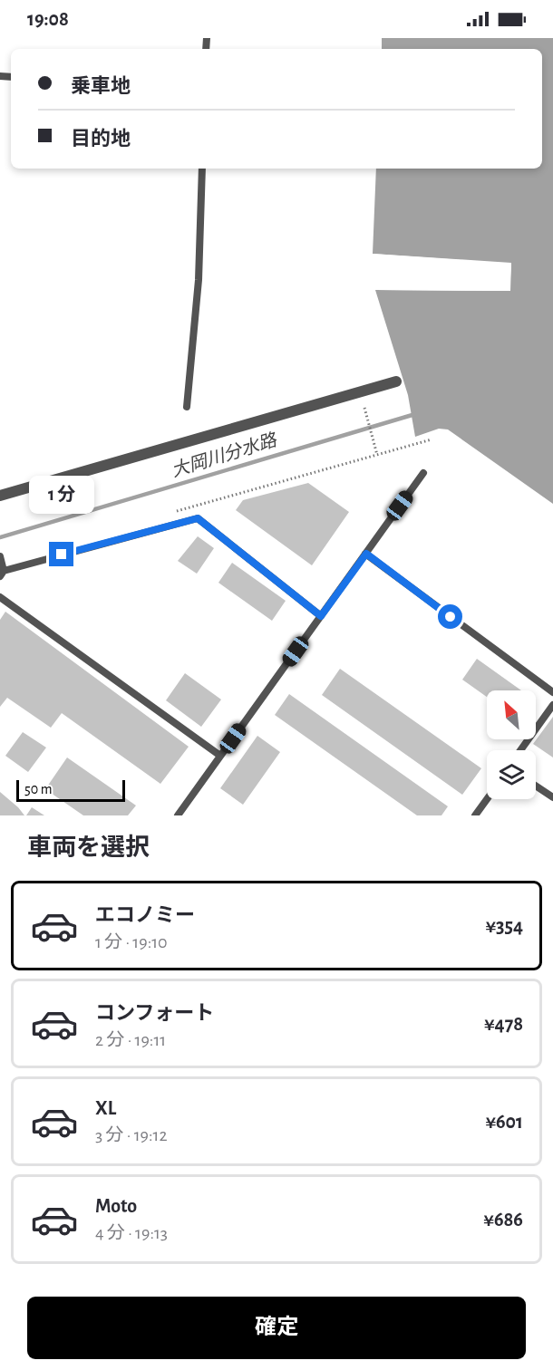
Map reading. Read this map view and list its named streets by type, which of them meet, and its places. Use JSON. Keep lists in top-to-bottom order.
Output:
{
  "water": ["大岡川分水路"],
  "scale_bar": "50 m",
  "north": "top left",
  "page": {
    "status": "19:08",
    "banner": ["乗車地", "目的地"],
    "bubble": "1 分",
    "scale": "50 m",
    "heading": "車両を選択",
    "list": [
      {
        "name": "エコノミー",
        "note": "1 分 · 19:10",
        "value": "¥354"
      },
      {
        "name": "コンフォート",
        "note": "2 分 · 19:11",
        "value": "¥478"
      },
      {
        "name": "XL",
        "note": "3 分 · 19:12",
        "value": "¥601"
      },
      {
        "name": "Moto",
        "note": "4 分 · 19:13",
        "value": "¥686"
      }
    ],
    "buttons": "確定"
  }
}
